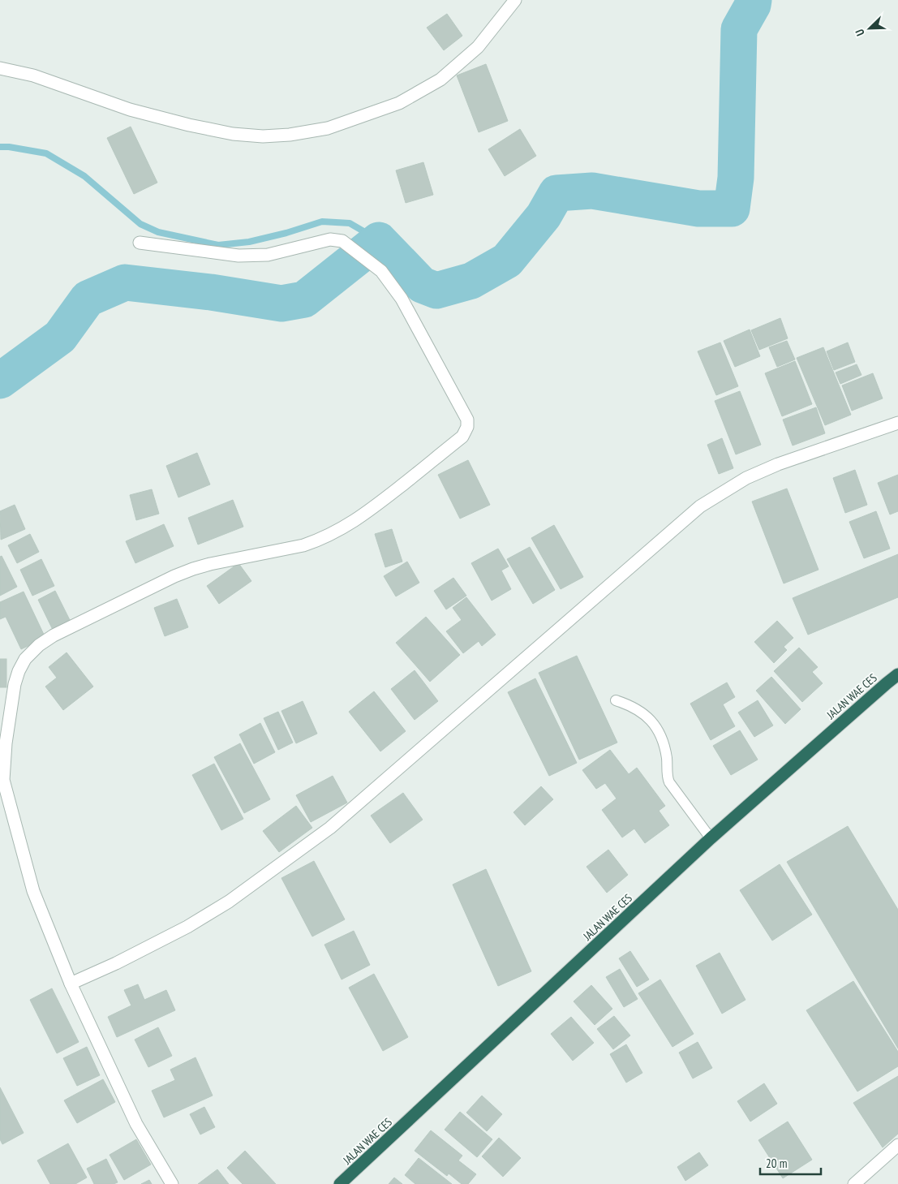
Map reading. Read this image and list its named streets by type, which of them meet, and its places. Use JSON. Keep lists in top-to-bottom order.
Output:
{
  "streets": {
    "highway": ["JALAN WAE CES"]
  },
  "scale_bar": "20 m",
  "north": "bottom left"
}
